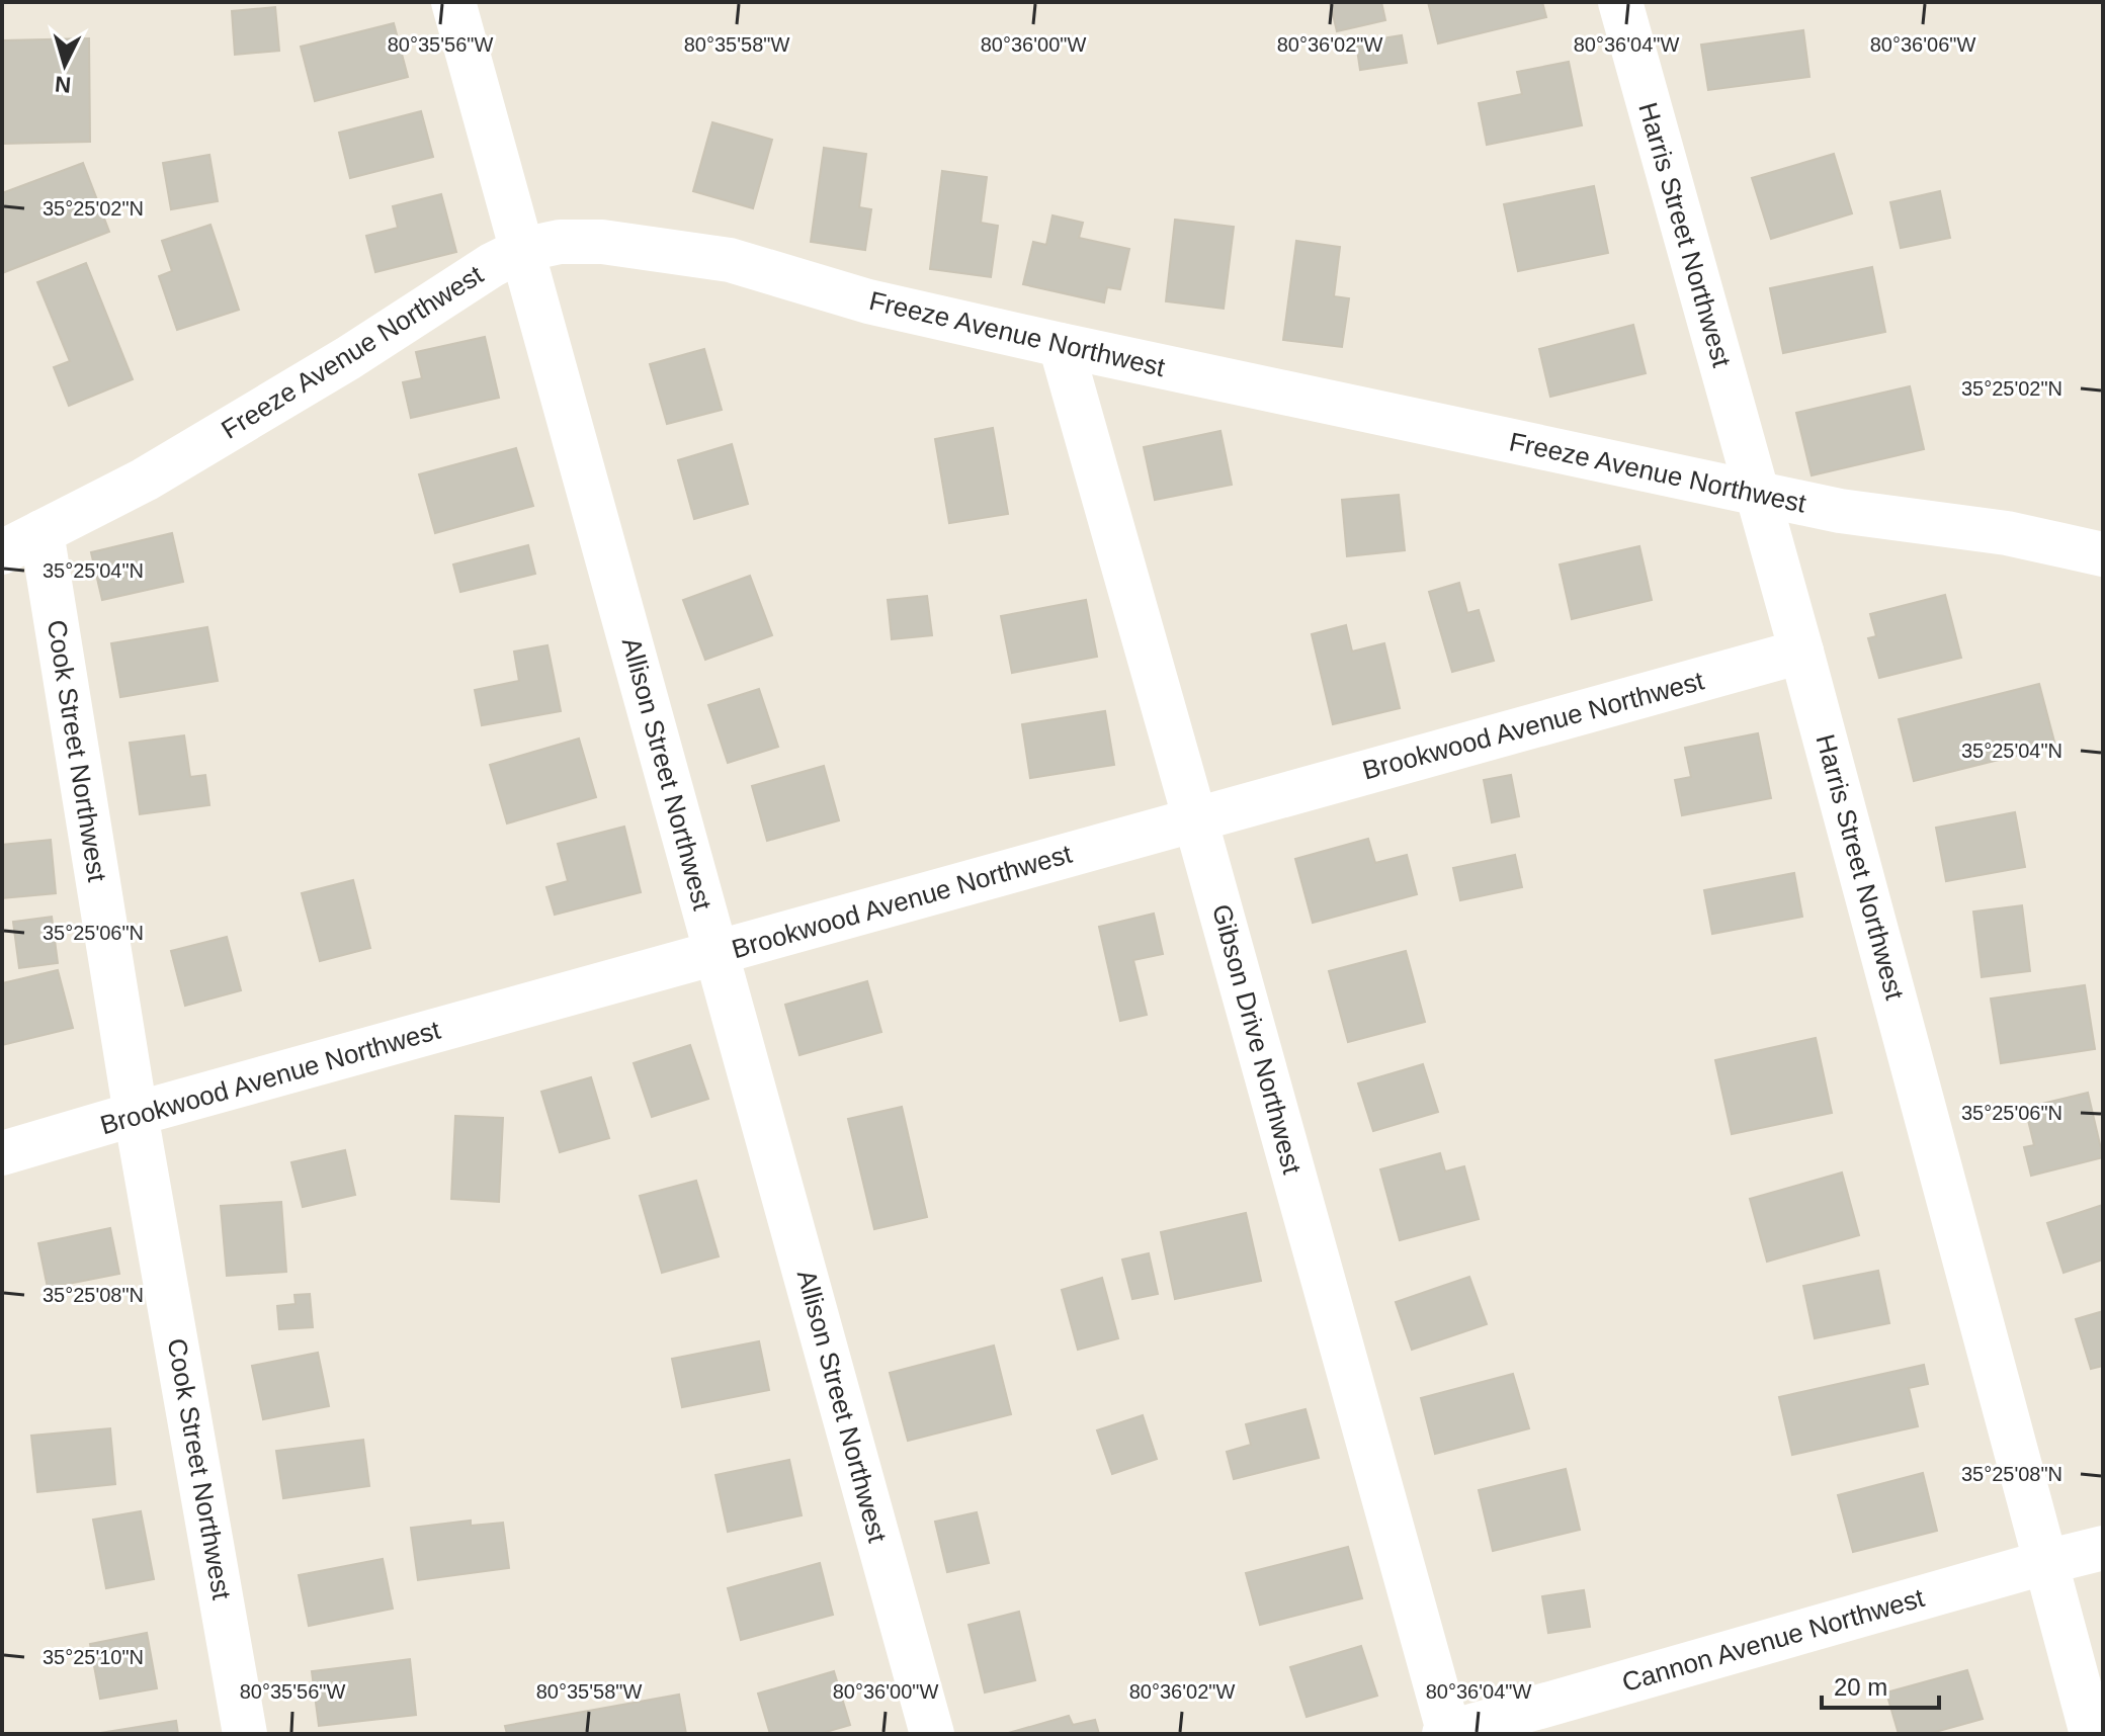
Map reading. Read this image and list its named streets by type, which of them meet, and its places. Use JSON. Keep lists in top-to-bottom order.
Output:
{
  "streets": {
    "street": [
      "Harris Street Northwest",
      "Freeze Avenue Northwest",
      "Brookwood Avenue Northwest",
      "Cook Street Northwest",
      "Allison Street Northwest",
      "Gibson Drive Northwest",
      "Cannon Avenue Northwest"
    ]
  },
  "crossings": [
    ["Harris Street Northwest", "Freeze Avenue Northwest"],
    ["Harris Street Northwest", "Brookwood Avenue Northwest"],
    ["Harris Street Northwest", "Cannon Avenue Northwest"],
    ["Freeze Avenue Northwest", "Cook Street Northwest"],
    ["Freeze Avenue Northwest", "Allison Street Northwest"],
    ["Freeze Avenue Northwest", "Gibson Drive Northwest"],
    ["Brookwood Avenue Northwest", "Cook Street Northwest"],
    ["Brookwood Avenue Northwest", "Allison Street Northwest"],
    ["Brookwood Avenue Northwest", "Gibson Drive Northwest"],
    ["Gibson Drive Northwest", "Cannon Avenue Northwest"]
  ],
  "scale_bar": "20 m",
  "north": "bottom",
  "coordinates": [
    "80°35'56\"W",
    "80°35'58\"W",
    "80°36'00\"W",
    "80°36'02\"W",
    "80°36'04\"W",
    "80°36'06\"W",
    "35°25'02\"N",
    "35°25'04\"N",
    "35°25'06\"N",
    "35°25'08\"N",
    "35°25'10\"N"
  ]
}
